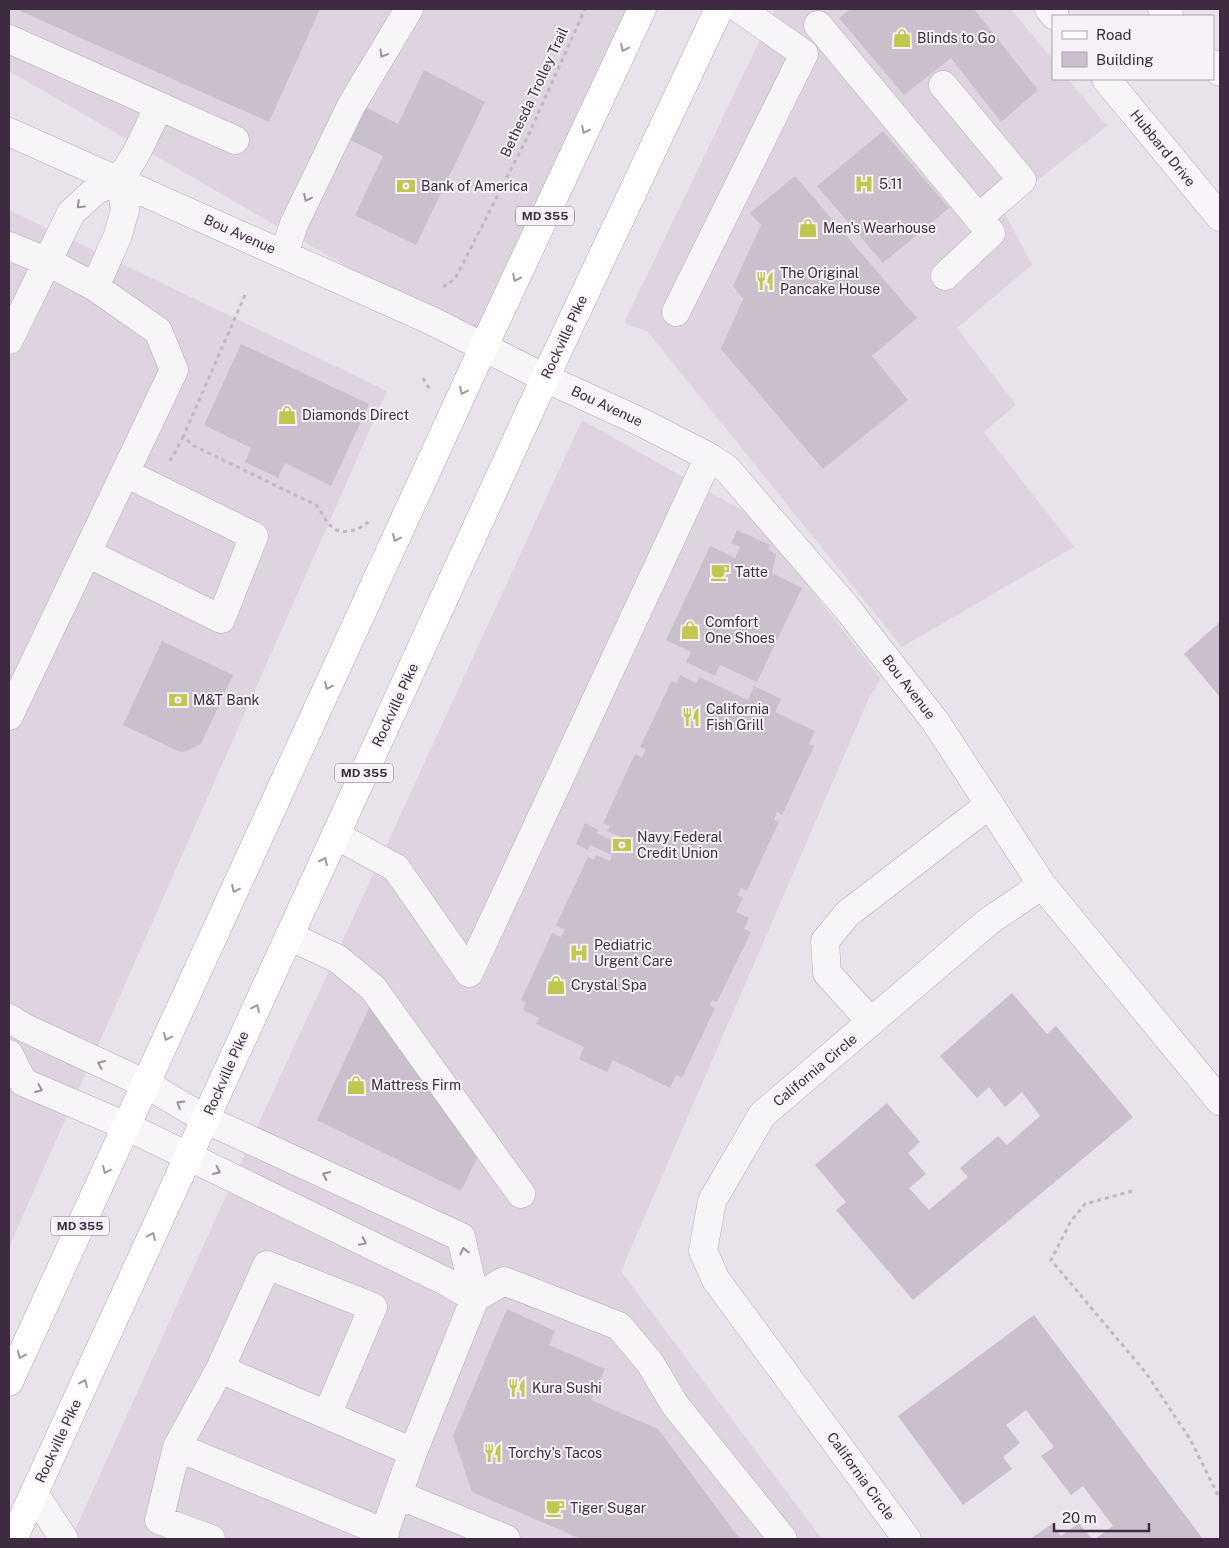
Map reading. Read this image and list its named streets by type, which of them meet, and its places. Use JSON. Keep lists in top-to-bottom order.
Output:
{
  "streets": {
    "main road": ["MD 355", "Rockville Pike"],
    "street": ["Hubbard Drive", "Bou Avenue", "California Circle"],
    "path": ["Bethesda Trolley Trail"]
  },
  "crossings": [
    ["MD 355", "Bou Avenue"],
    ["Bou Avenue", "Rockville Pike"],
    ["Bou Avenue", "California Circle"]
  ],
  "places": {
    "shop": [
      "Blinds to Go",
      "Men's Wearhouse",
      "Diamonds Direct",
      "Comfort One Shoes",
      "Crystal Spa",
      "Mattress Firm"
    ],
    "hospital": ["5.11", "Pediatric Urgent Care"],
    "bank": ["Bank of America", "M&T Bank", "Navy Federal Credit Union"],
    "restaurant": [
      "The Original Pancake House",
      "California Fish Grill",
      "Kura Sushi",
      "Torchy's Tacos"
    ],
    "cafe": ["Tatte", "Tiger Sugar"]
  },
  "legend": ["Road", "Building"],
  "scale_bar": "20 m"
}
